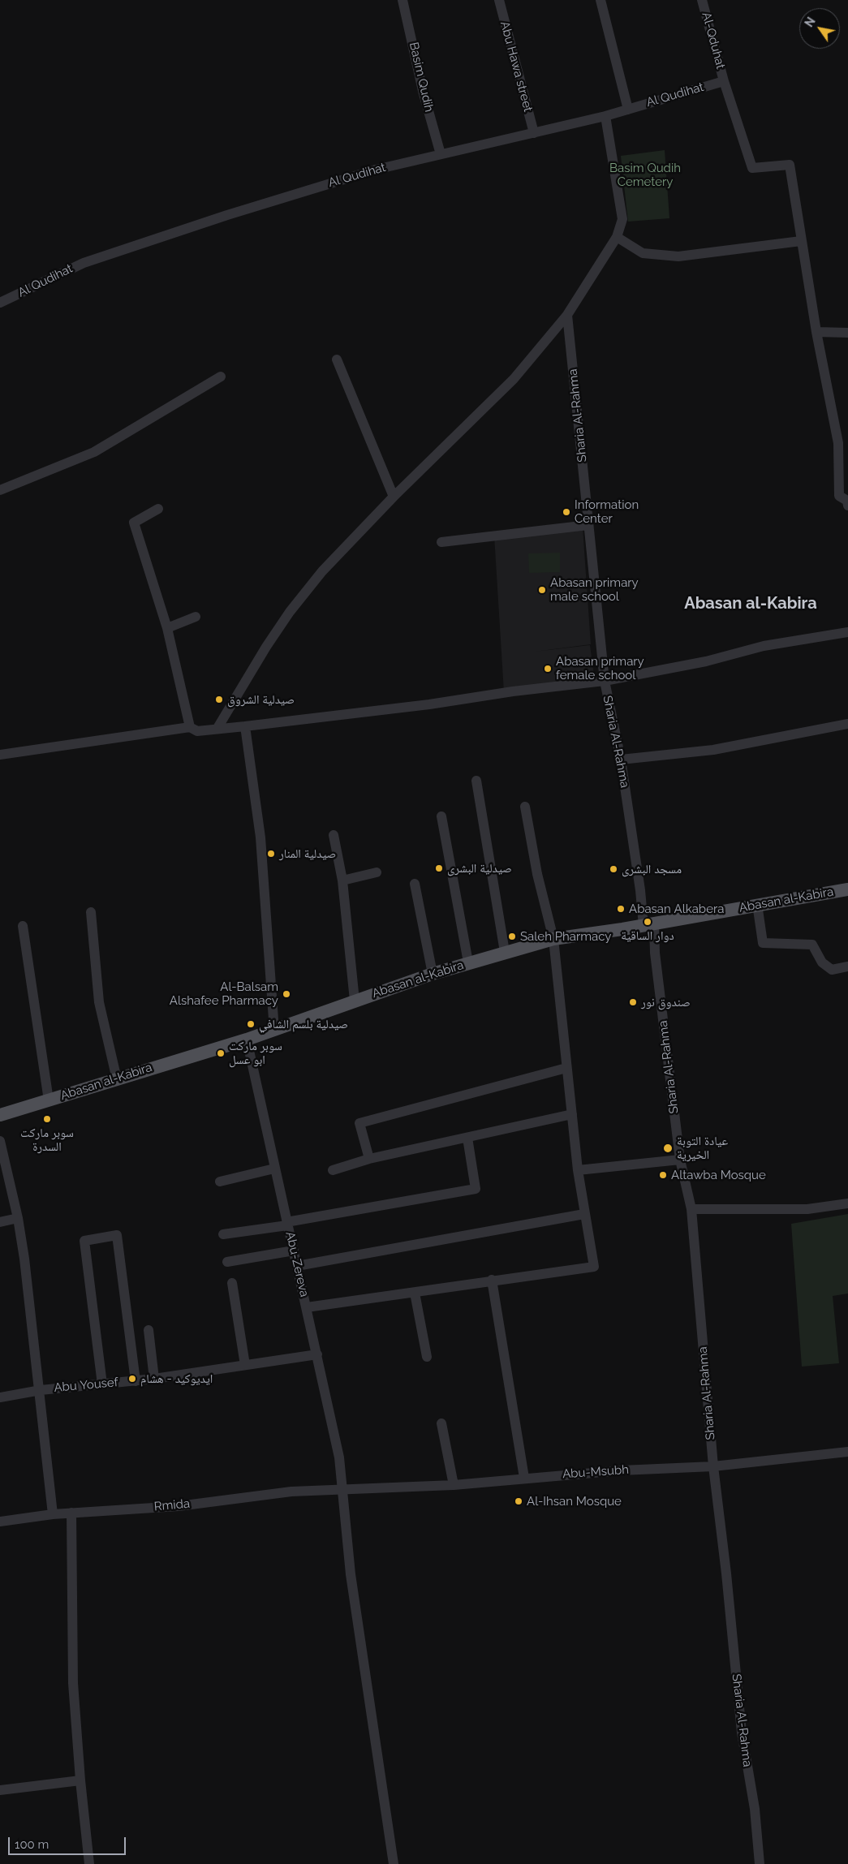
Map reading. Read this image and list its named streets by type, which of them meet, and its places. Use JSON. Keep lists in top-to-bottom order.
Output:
{
  "streets": {
    "main road": ["Abasan al-Kabira"],
    "street": [
      "Al-Qduhat",
      "Abu Hawa street",
      "Basim Qudih",
      "Al Qudihat",
      "Sharia Al-Rahma",
      "Abu-Zereva",
      "Abu Yousef",
      "Abu-Msubh",
      "Rmida"
    ]
  },
  "crossings": [
    ["Al-Qduhat", "Al Qudihat"],
    ["Abu Hawa street", "Al Qudihat"],
    ["Basim Qudih", "Al Qudihat"],
    ["Sharia Al-Rahma", "Abasan al-Kabira"],
    ["Sharia Al-Rahma", "Abu-Msubh"],
    ["Abasan al-Kabira", "Abu-Zereva"],
    ["Abu-Zereva", "Abu Yousef"],
    ["Abu-Zereva", "Abu-Msubh"],
    ["Abu-Zereva", "Rmida"],
    ["Abu-Msubh", "Rmida"]
  ],
  "districts": ["Abasan al-Kabira"],
  "parks": ["Basim Qudih Cemetery"],
  "places": [
    "Information Center",
    "Abasan primary male school",
    "Abasan primary female school",
    "صيدلية الشروق",
    "صيدلية المنار",
    "صيدلية البشرى",
    "مسجد البشرى",
    "Abasan Alkabera",
    "دوار الساقية",
    "Saleh Pharmacy",
    "Al-Balsam Alshafee Pharmacy",
    "صندوق نور",
    "صيدلية بلسم الشافي",
    "سوبر ماركت ابو عسل",
    "سوبر ماركت السدرة",
    "عيادة التوبة الخيرية",
    "Altawba Mosque",
    "ايديوكيد - هشام",
    "Al-Ihsan Mosque"
  ],
  "scale_bar": "100 m",
  "north": "top left"
}
